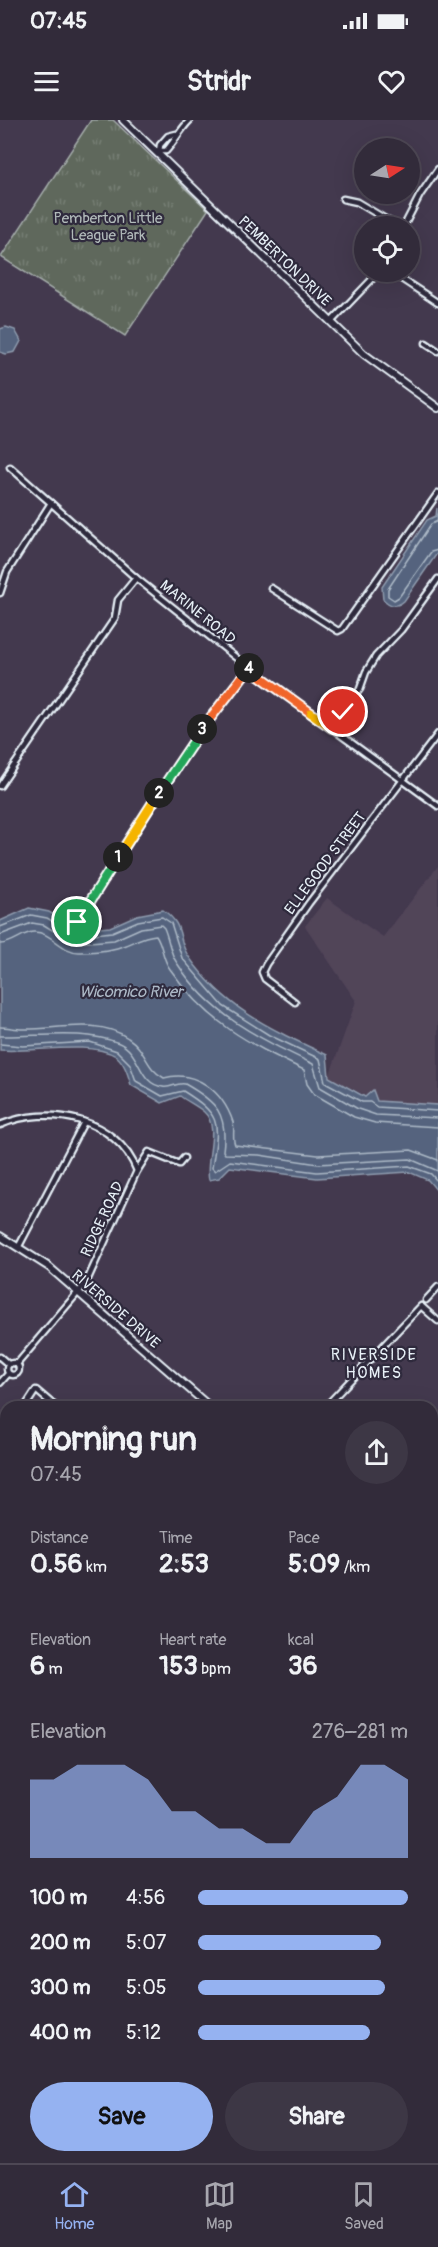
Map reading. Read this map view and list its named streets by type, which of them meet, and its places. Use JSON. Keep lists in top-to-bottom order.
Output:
{
  "streets": {
    "street": [
      "PEMBERTON DRIVE",
      "MARINE ROAD",
      "ELLEGOOD STREET",
      "RIDGE ROAD",
      "RIVERSIDE DRIVE"
    ]
  },
  "crossings": [
    ["MARINE ROAD", "ELLEGOOD STREET"],
    ["RIDGE ROAD", "RIVERSIDE DRIVE"]
  ],
  "districts": ["RIVERSIDE HOMES"],
  "water": ["Wicomico River"],
  "parks": ["Pemberton Little League Park"],
  "north": "right",
  "page": {
    "status": "07:45",
    "header": "Stridr",
    "pins": [
      "4",
      "3",
      "2",
      "1"
    ],
    "heading": ["Morning run", "07:45"],
    "stats": [
      ["Distance", "0.56 km"],
      ["Time", "2:53"],
      ["Pace", "5:09 /km"],
      ["Elevation", "6 m"],
      ["Heart rate", "153 bpm"],
      ["kcal", "36"]
    ],
    "chart": ["Elevation", "276–281 m"],
    "list": [
      {
        "name": "100 m",
        "note": "4:56"
      },
      {
        "name": "200 m",
        "note": "5:07"
      },
      {
        "name": "300 m",
        "note": "5:05"
      },
      {
        "name": "400 m",
        "note": "5:12"
      }
    ],
    "buttons": ["Save", "Share"],
    "tabs": ["Home", "Map", "Saved"]
  }
}
